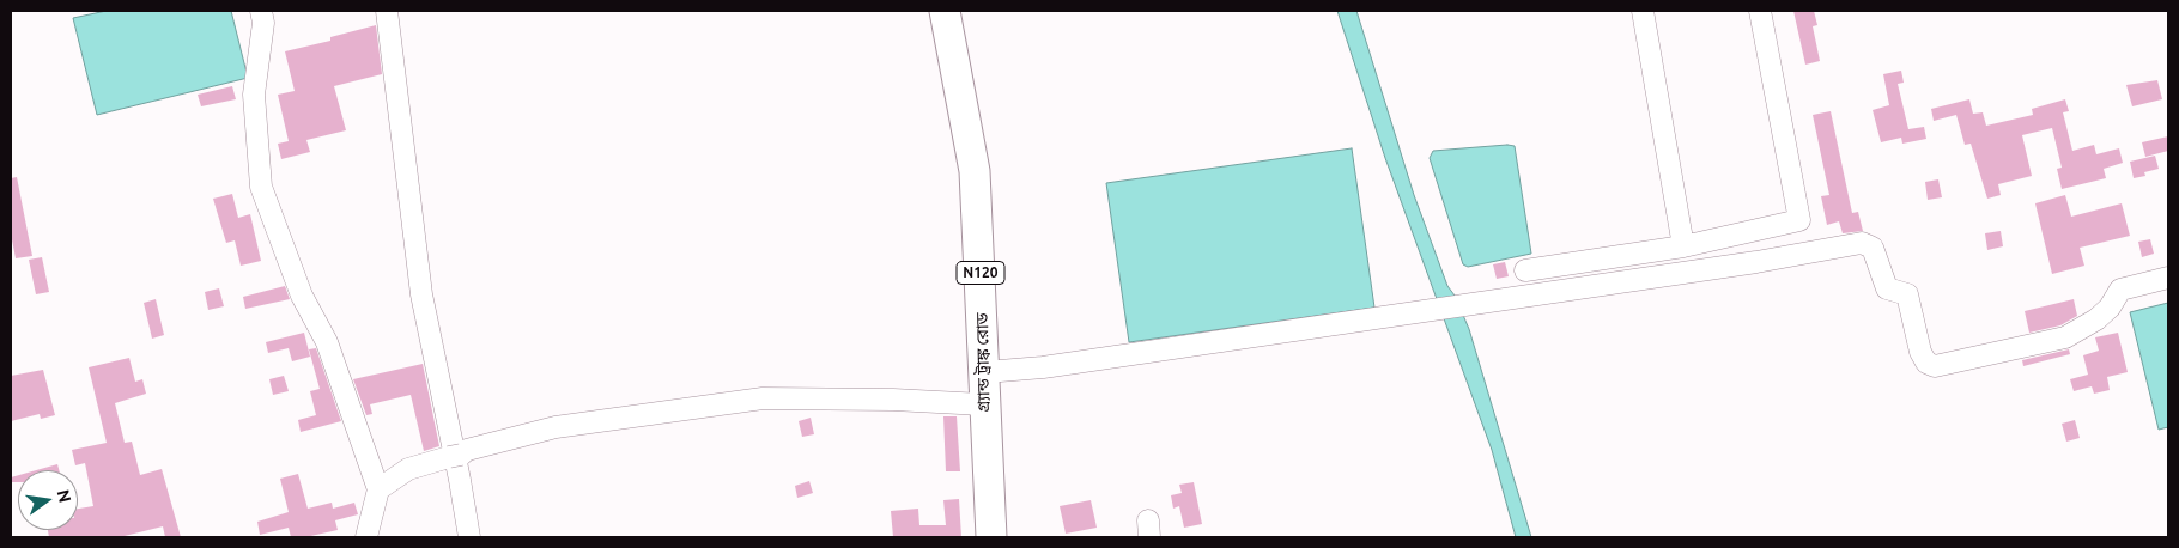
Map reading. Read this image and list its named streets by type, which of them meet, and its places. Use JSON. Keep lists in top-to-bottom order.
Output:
{
  "streets": {
    "highway": ["N120", "গ্র্যান্ড ট্রাঙ্ক রোড"]
  },
  "north": "right"
}
